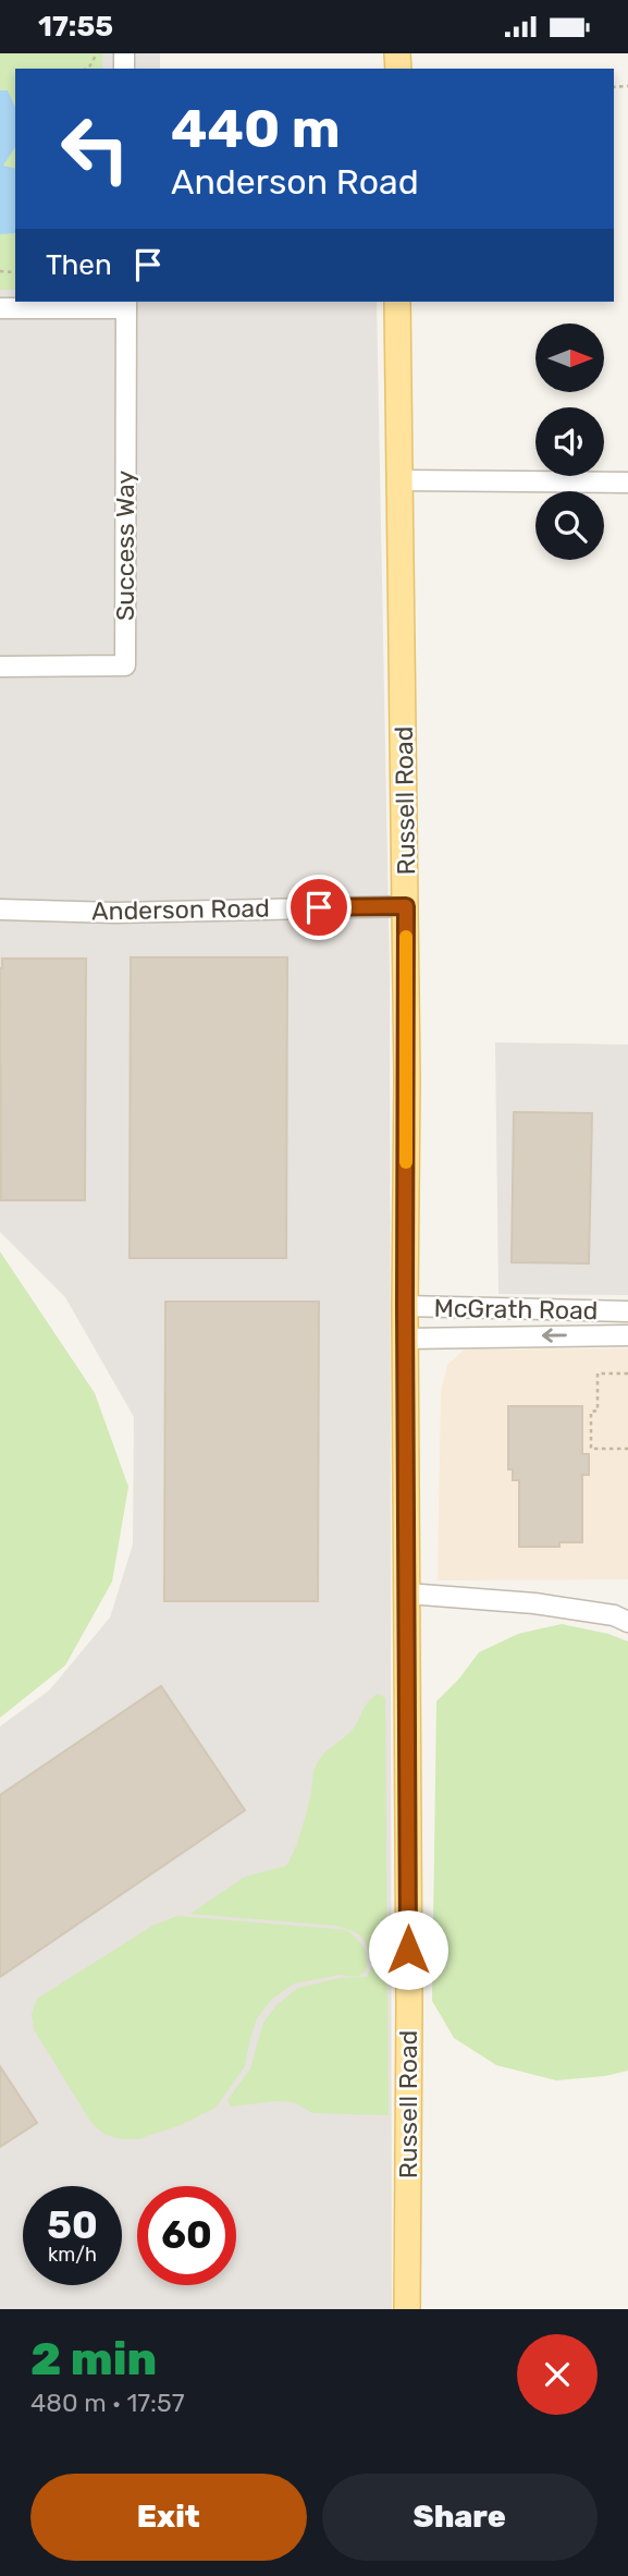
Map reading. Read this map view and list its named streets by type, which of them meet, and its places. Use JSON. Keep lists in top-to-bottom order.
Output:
{
  "streets": {
    "main road": ["Russell Road"],
    "street": ["Success Way", "Anderson Road", "McGrath Road"]
  },
  "crossings": [
    ["Russell Road", "Anderson Road"],
    ["Russell Road", "McGrath Road"]
  ],
  "north": "right",
  "page": {
    "status": "17:55",
    "turn": ["440 m", "Anderson Road"],
    "then": "Then",
    "speed": "50 km/h",
    "limit": "60",
    "heading": ["2 min", "480 m · 17:57"],
    "buttons": ["Exit", "Share"]
  }
}
